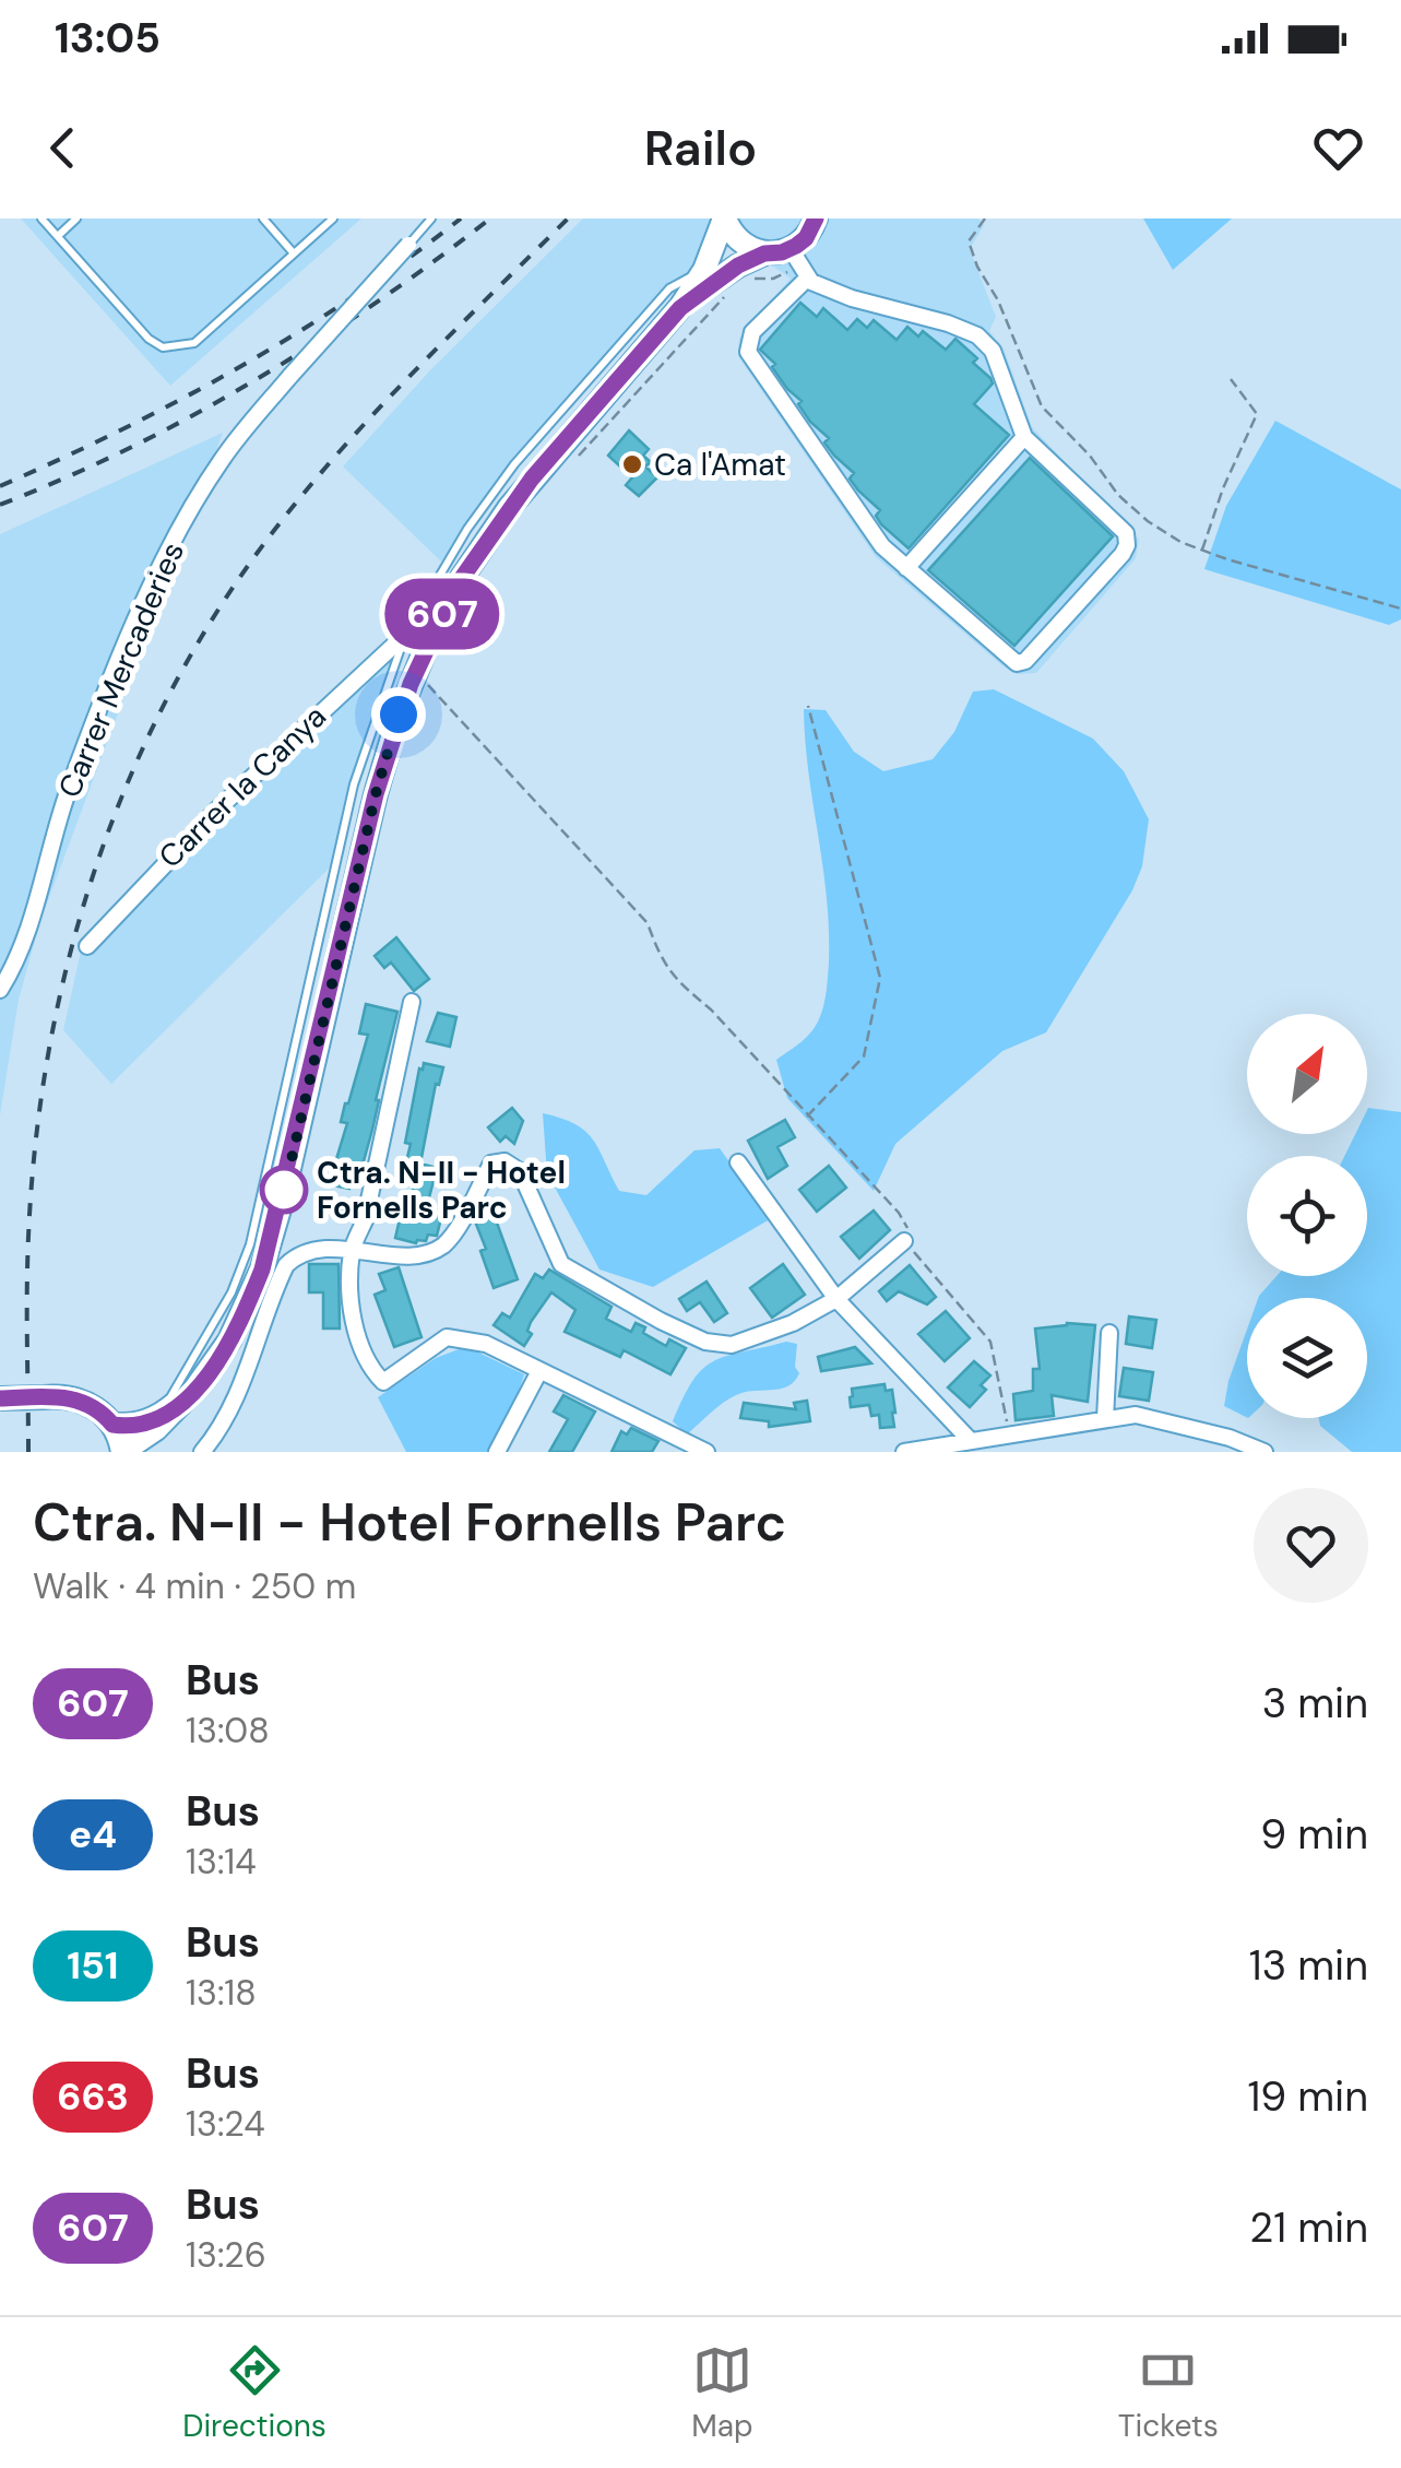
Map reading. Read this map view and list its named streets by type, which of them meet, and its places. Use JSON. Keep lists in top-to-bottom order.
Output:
{
  "streets": {
    "street": ["Carrer Mercaderies", "Carrer la Canya"]
  },
  "places": ["Ca l'Amat", "Ctra. N-II - Hotel Fornells Parc"],
  "lines": ["bus line 607"],
  "north": "top right",
  "page": {
    "status": "13:05",
    "header": "Railo",
    "on_map": "607",
    "heading": ["Ctra. N-II - Hotel Fornells Parc", "Walk · 4 min · 250 m"],
    "list": [
      {
        "mark": "607",
        "name": "Bus",
        "note": "13:08",
        "value": "3 min"
      },
      {
        "mark": "e4",
        "name": "Bus",
        "note": "13:14",
        "value": "9 min"
      },
      {
        "mark": "151",
        "name": "Bus",
        "note": "13:18",
        "value": "13 min"
      },
      {
        "mark": "663",
        "name": "Bus",
        "note": "13:24",
        "value": "19 min"
      },
      {
        "mark": "607",
        "name": "Bus",
        "note": "13:26",
        "value": "21 min"
      }
    ],
    "tabs": ["Directions", "Map", "Tickets"]
  }
}
